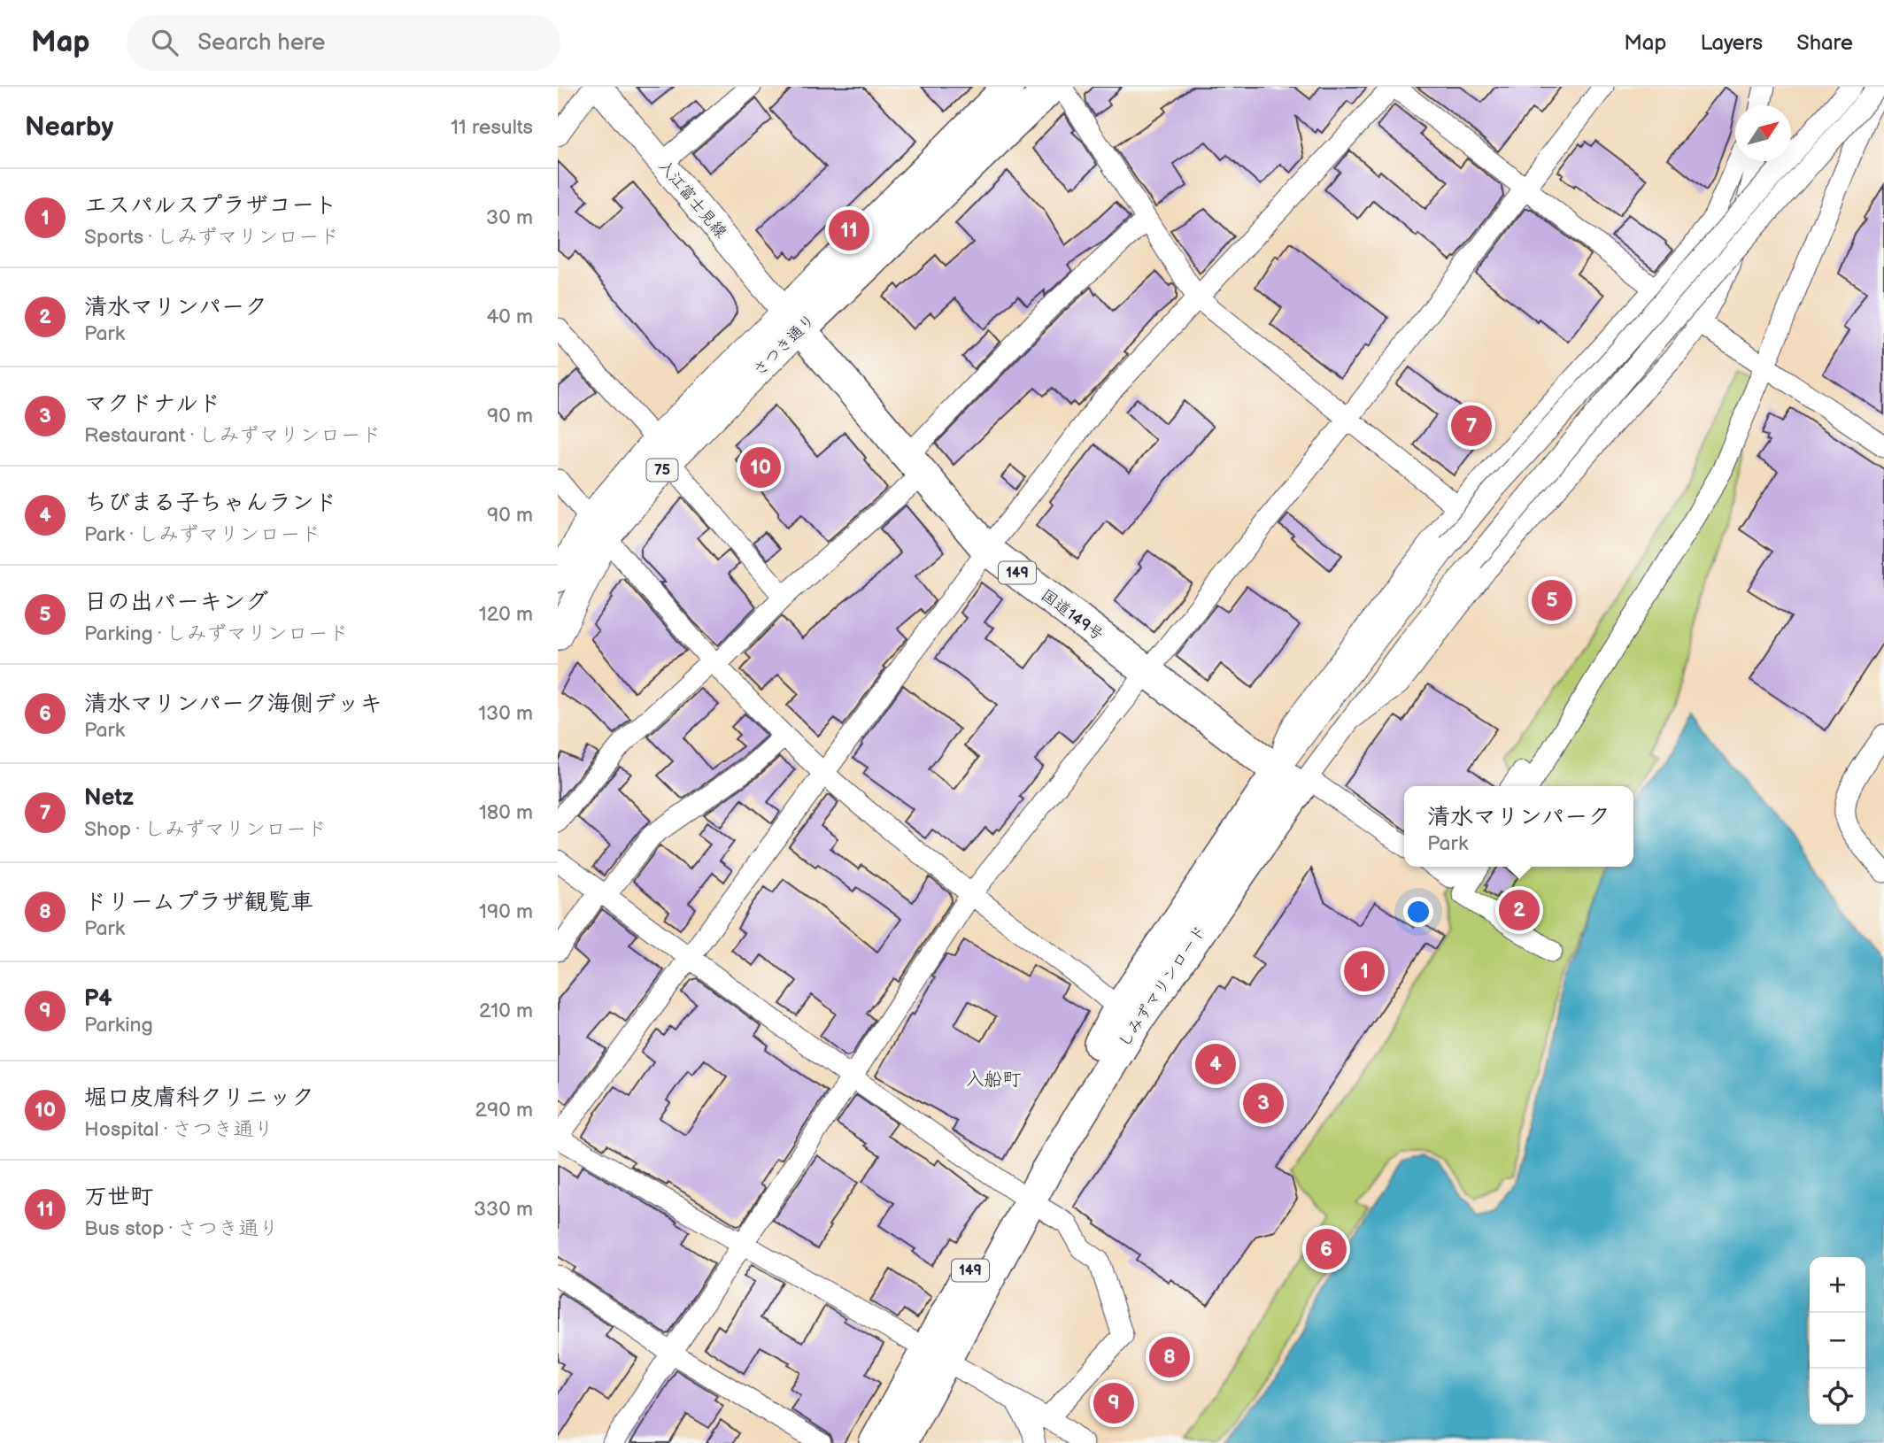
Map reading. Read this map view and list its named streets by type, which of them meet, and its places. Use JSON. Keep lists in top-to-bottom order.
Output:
{
  "streets": {
    "highway": [
      "さつき通り",
      "149",
      "国道149号",
      "しみずマリンロード"
    ],
    "main road": ["入江富士見線", "75"]
  },
  "crossings": [
    ["入江富士見線", "さつき通り"],
    ["入江富士見線", "国道149号"],
    ["さつき通り", "国道149号"],
    ["国道149号", "しみずマリンロード"]
  ],
  "districts": ["入船町"],
  "north": "top right",
  "page": {
    "header": "Map",
    "search": "Search here",
    "nav": ["Map", "Layers", "Share"],
    "heading": ["Nearby", "11 results"],
    "list": [
      {
        "mark": "1",
        "name": "エスパルスプラザコート",
        "note": "Sports · しみずマリンロード",
        "value": "30 m"
      },
      {
        "mark": "2",
        "name": "清水マリンパーク",
        "note": "Park",
        "value": "40 m"
      },
      {
        "mark": "3",
        "name": "マクドナルド",
        "note": "Restaurant · しみずマリンロード",
        "value": "90 m"
      },
      {
        "mark": "4",
        "name": "ちびまる子ちゃんランド",
        "note": "Park · しみずマリンロード",
        "value": "90 m"
      },
      {
        "mark": "5",
        "name": "日の出パーキング",
        "note": "Parking · しみずマリンロード",
        "value": "120 m"
      },
      {
        "mark": "6",
        "name": "清水マリンパーク海側デッキ",
        "note": "Park",
        "value": "130 m"
      },
      {
        "mark": "7",
        "name": "Netz",
        "note": "Shop · しみずマリンロード",
        "value": "180 m"
      },
      {
        "mark": "8",
        "name": "ドリームプラザ観覧車",
        "note": "Park",
        "value": "190 m"
      },
      {
        "mark": "9",
        "name": "P4",
        "note": "Parking",
        "value": "210 m"
      },
      {
        "mark": "10",
        "name": "堀口皮膚科クリニック",
        "note": "Hospital · さつき通り",
        "value": "290 m"
      },
      {
        "mark": "11",
        "name": "万世町",
        "note": "Bus stop · さつき通り",
        "value": "330 m"
      }
    ],
    "pins": [
      "11",
      "7",
      "10",
      "5",
      "2",
      "1",
      "4",
      "3",
      "6",
      "8",
      "9"
    ],
    "popup": ["清水マリンパーク", "Park"],
    "map_buttons": ["+", "−"]
  }
}
